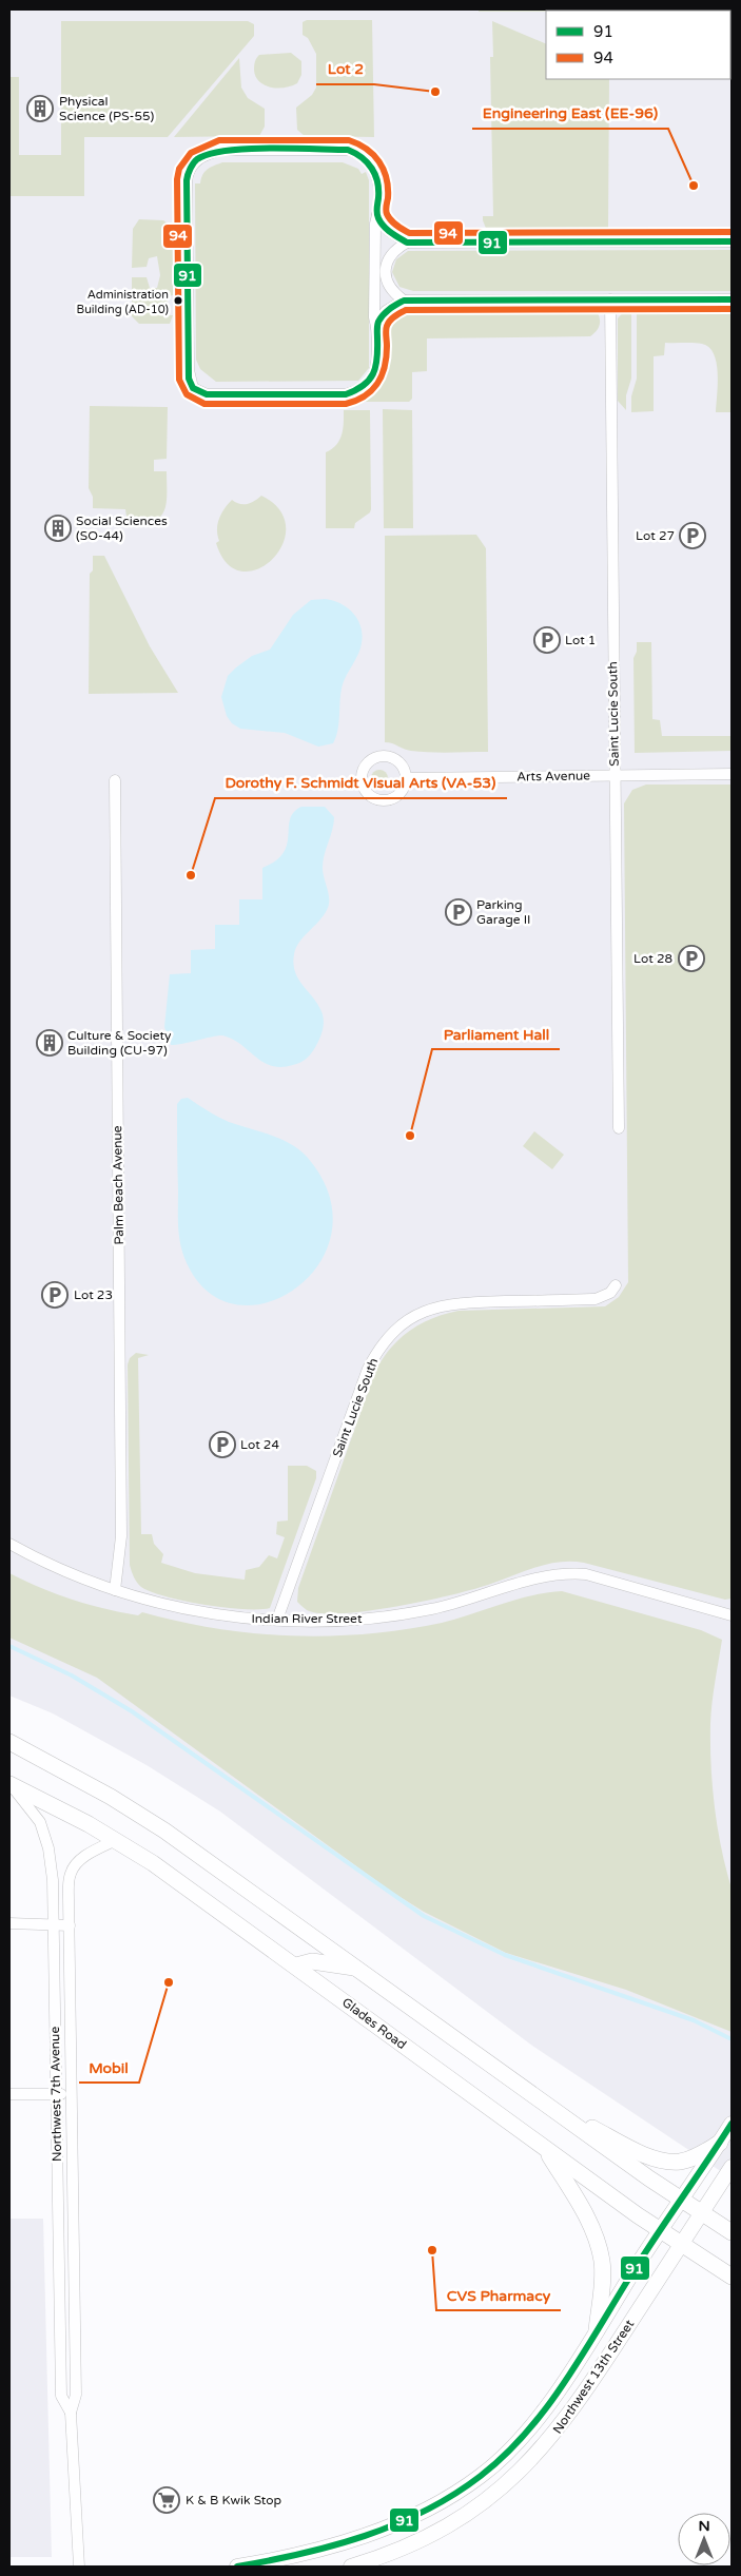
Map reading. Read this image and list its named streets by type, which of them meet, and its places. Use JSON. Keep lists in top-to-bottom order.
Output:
{
  "streets": {
    "main road": ["Glades Road"],
    "street": [
      "Saint Lucie South",
      "Arts Avenue",
      "Palm Beach Avenue",
      "Indian River Street",
      "Northwest 7th Avenue",
      "Northwest 13th Street"
    ]
  },
  "crossings": [
    ["Saint Lucie South", "Arts Avenue"],
    ["Saint Lucie South", "Indian River Street"],
    ["Palm Beach Avenue", "Indian River Street"],
    ["Glades Road", "Northwest 7th Avenue"],
    ["Glades Road", "Northwest 13th Street"]
  ],
  "places": {
    "other": [
      "Lot 2",
      "Engineering East (EE-96)",
      "Administration Building (AD-10)",
      "Dorothy F. Schmidt Visual Arts (VA-53)",
      "Parliament Hall",
      "Mobil",
      "CVS Pharmacy"
    ],
    "building": ["Physical Science (PS-55)", "Social Sciences (SO-44)", "Culture & Society Building (CU-97)"],
    "parking": [
      "Lot 27",
      "Lot 1",
      "Parking Garage II",
      "Lot 28",
      "Lot 23",
      "Lot 24"
    ],
    "supermarket": ["K & B Kwik Stop"]
  },
  "lines": ["transit line 94", "transit line 91"],
  "legend": ["91", "94"],
  "north": "top"
}
